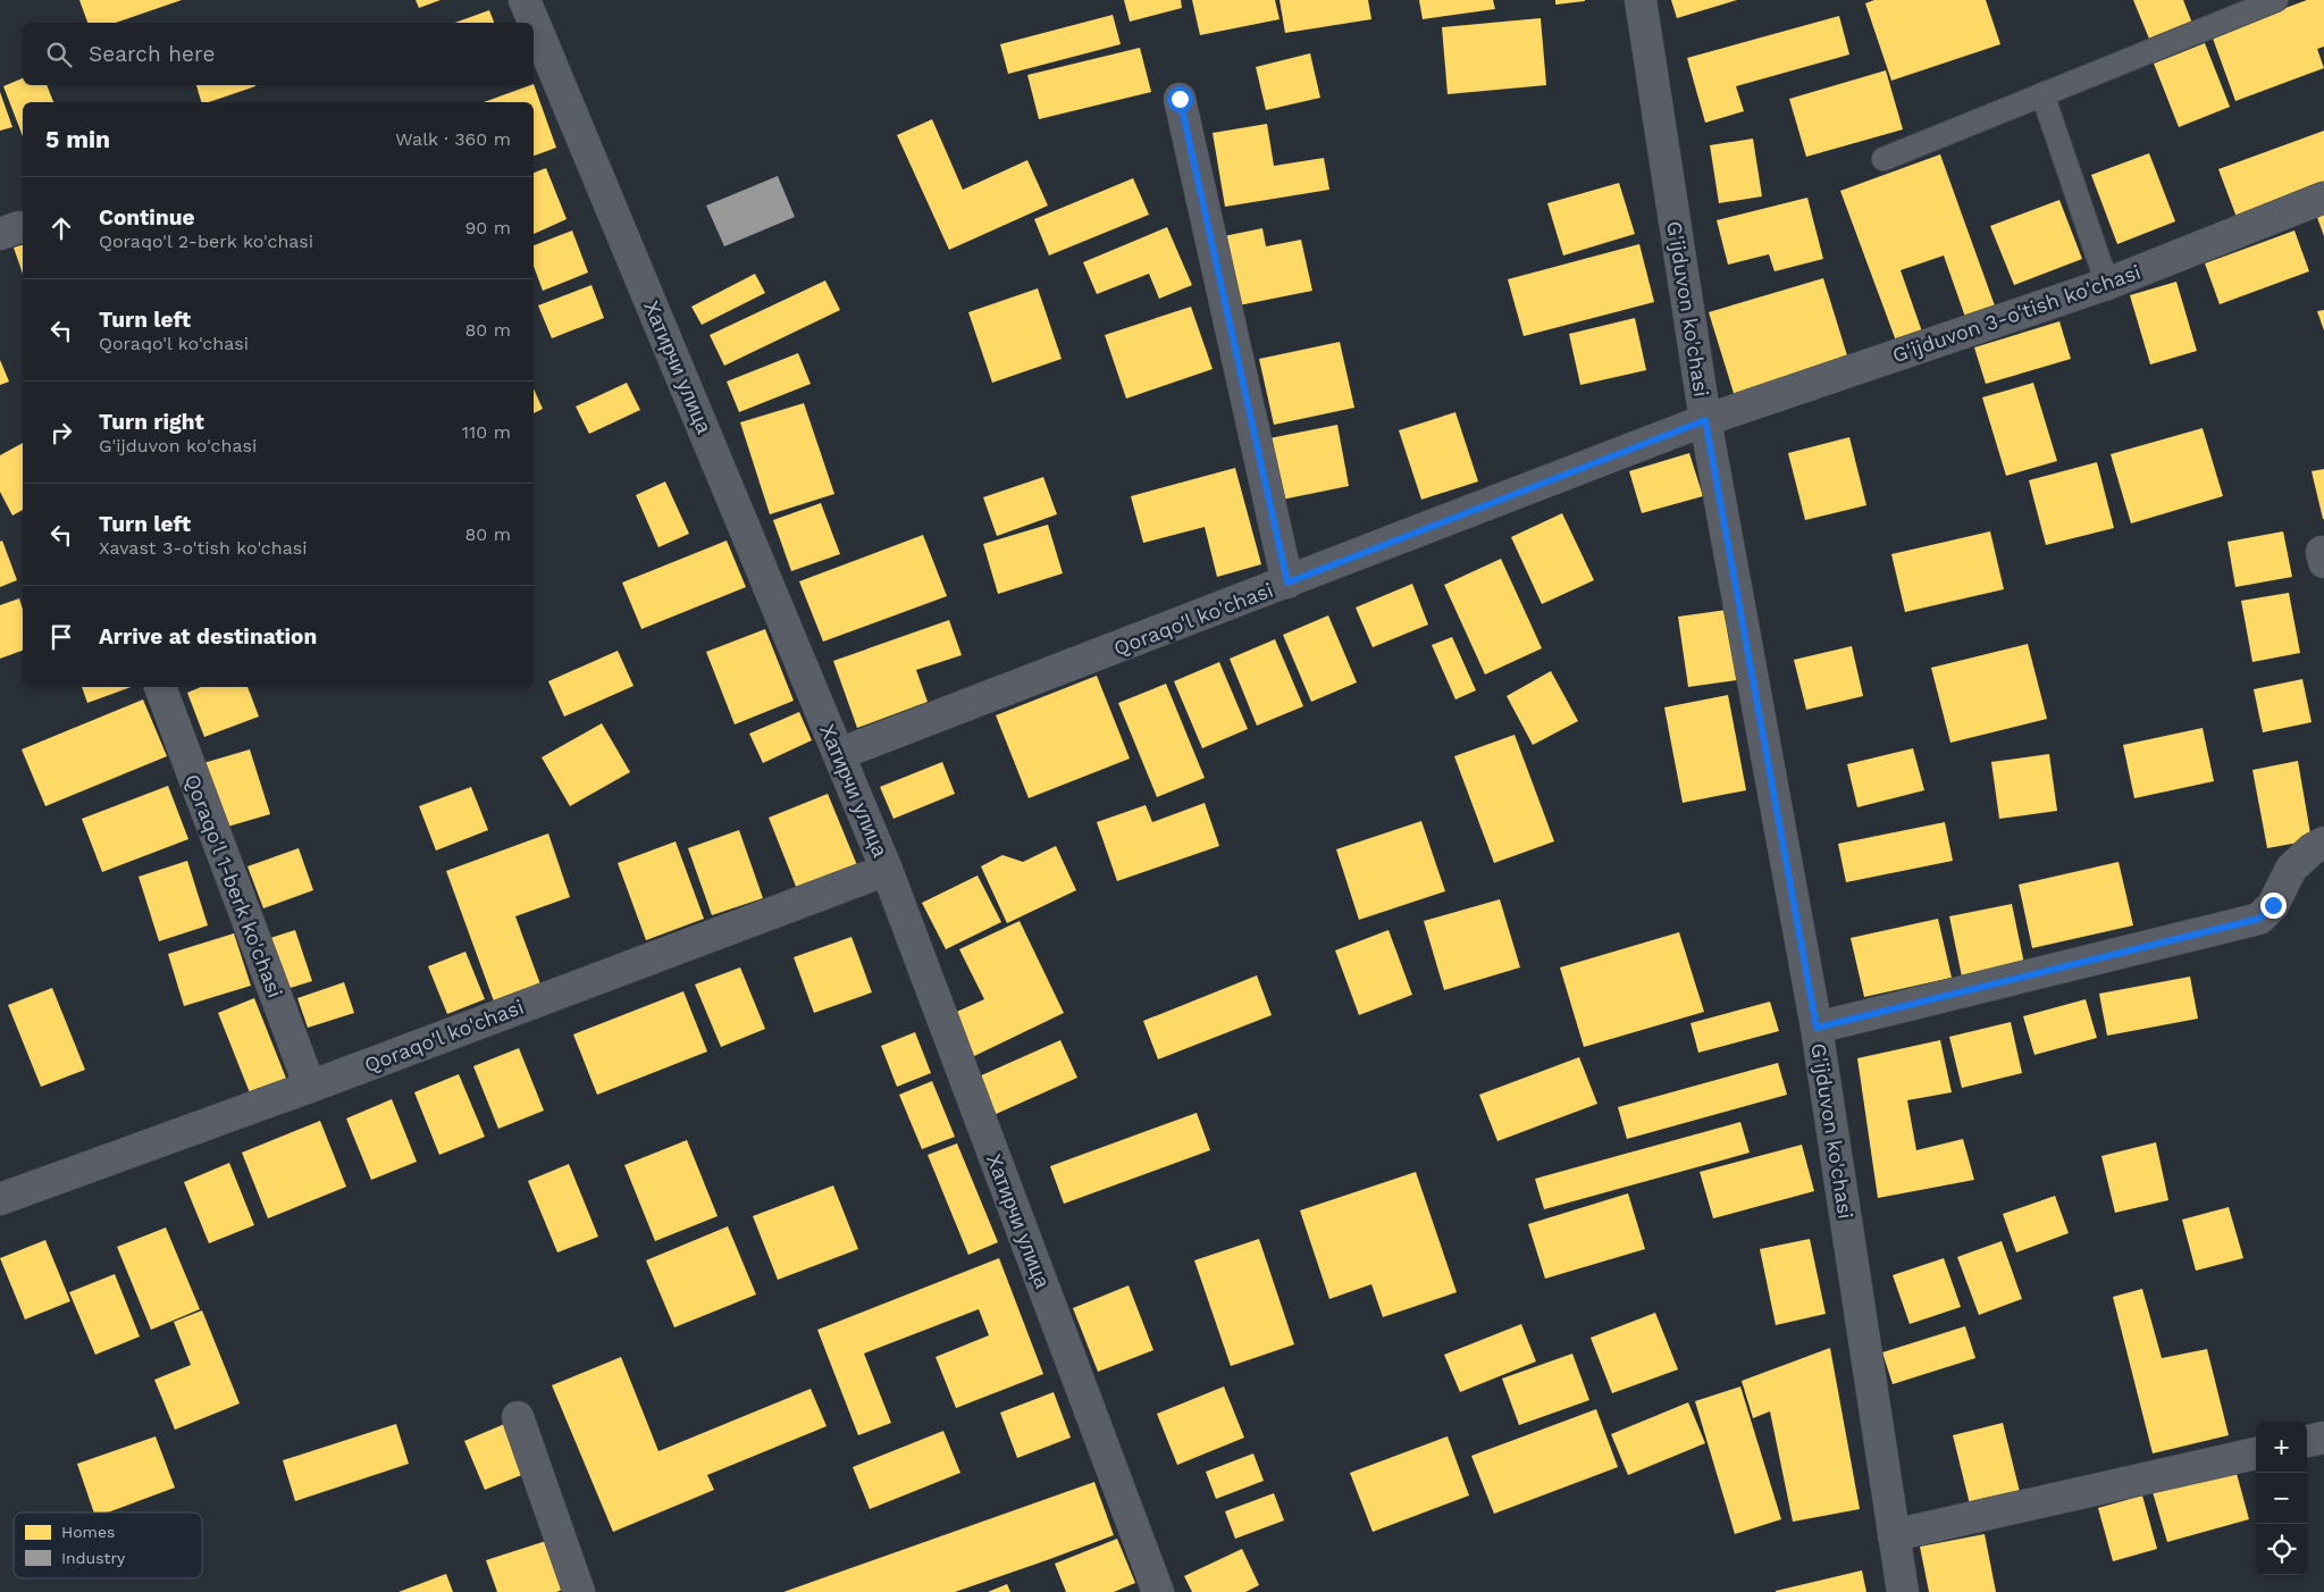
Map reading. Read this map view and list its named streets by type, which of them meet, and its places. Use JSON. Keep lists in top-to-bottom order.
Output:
{
  "streets": {
    "street": [
      "G'ijduvon ko'chasi",
      "G'ijduvon 3-o'tish ko'chasi",
      "Хатирчи улица",
      "Qoraqo'l ko'chasi",
      "Qoraqo'l 1-berk ko'chasi"
    ]
  },
  "crossings": [
    ["G'ijduvon ko'chasi", "G'ijduvon 3-o'tish ko'chasi"],
    ["G'ijduvon ko'chasi", "Qoraqo'l ko'chasi"],
    ["G'ijduvon 3-o'tish ko'chasi", "Qoraqo'l ko'chasi"],
    ["Хатирчи улица", "Qoraqo'l ko'chasi"],
    ["Qoraqo'l ko'chasi", "Qoraqo'l 1-berk ko'chasi"]
  ],
  "legend": ["Homes", "Industry"],
  "page": {
    "search": "Search here",
    "heading": ["5 min", "Walk · 360 m"],
    "list": [
      ["Continue", "Qoraqo'l 2-berk ko'chasi", "90 m"],
      ["Turn left", "Qoraqo'l ko'chasi", "80 m"],
      ["Turn right", "G'ijduvon ko'chasi", "110 m"],
      ["Turn left", "Xavast 3-o'tish ko'chasi", "80 m"],
      "Arrive at destination"
    ],
    "map_buttons": ["+", "−"]
  }
}
